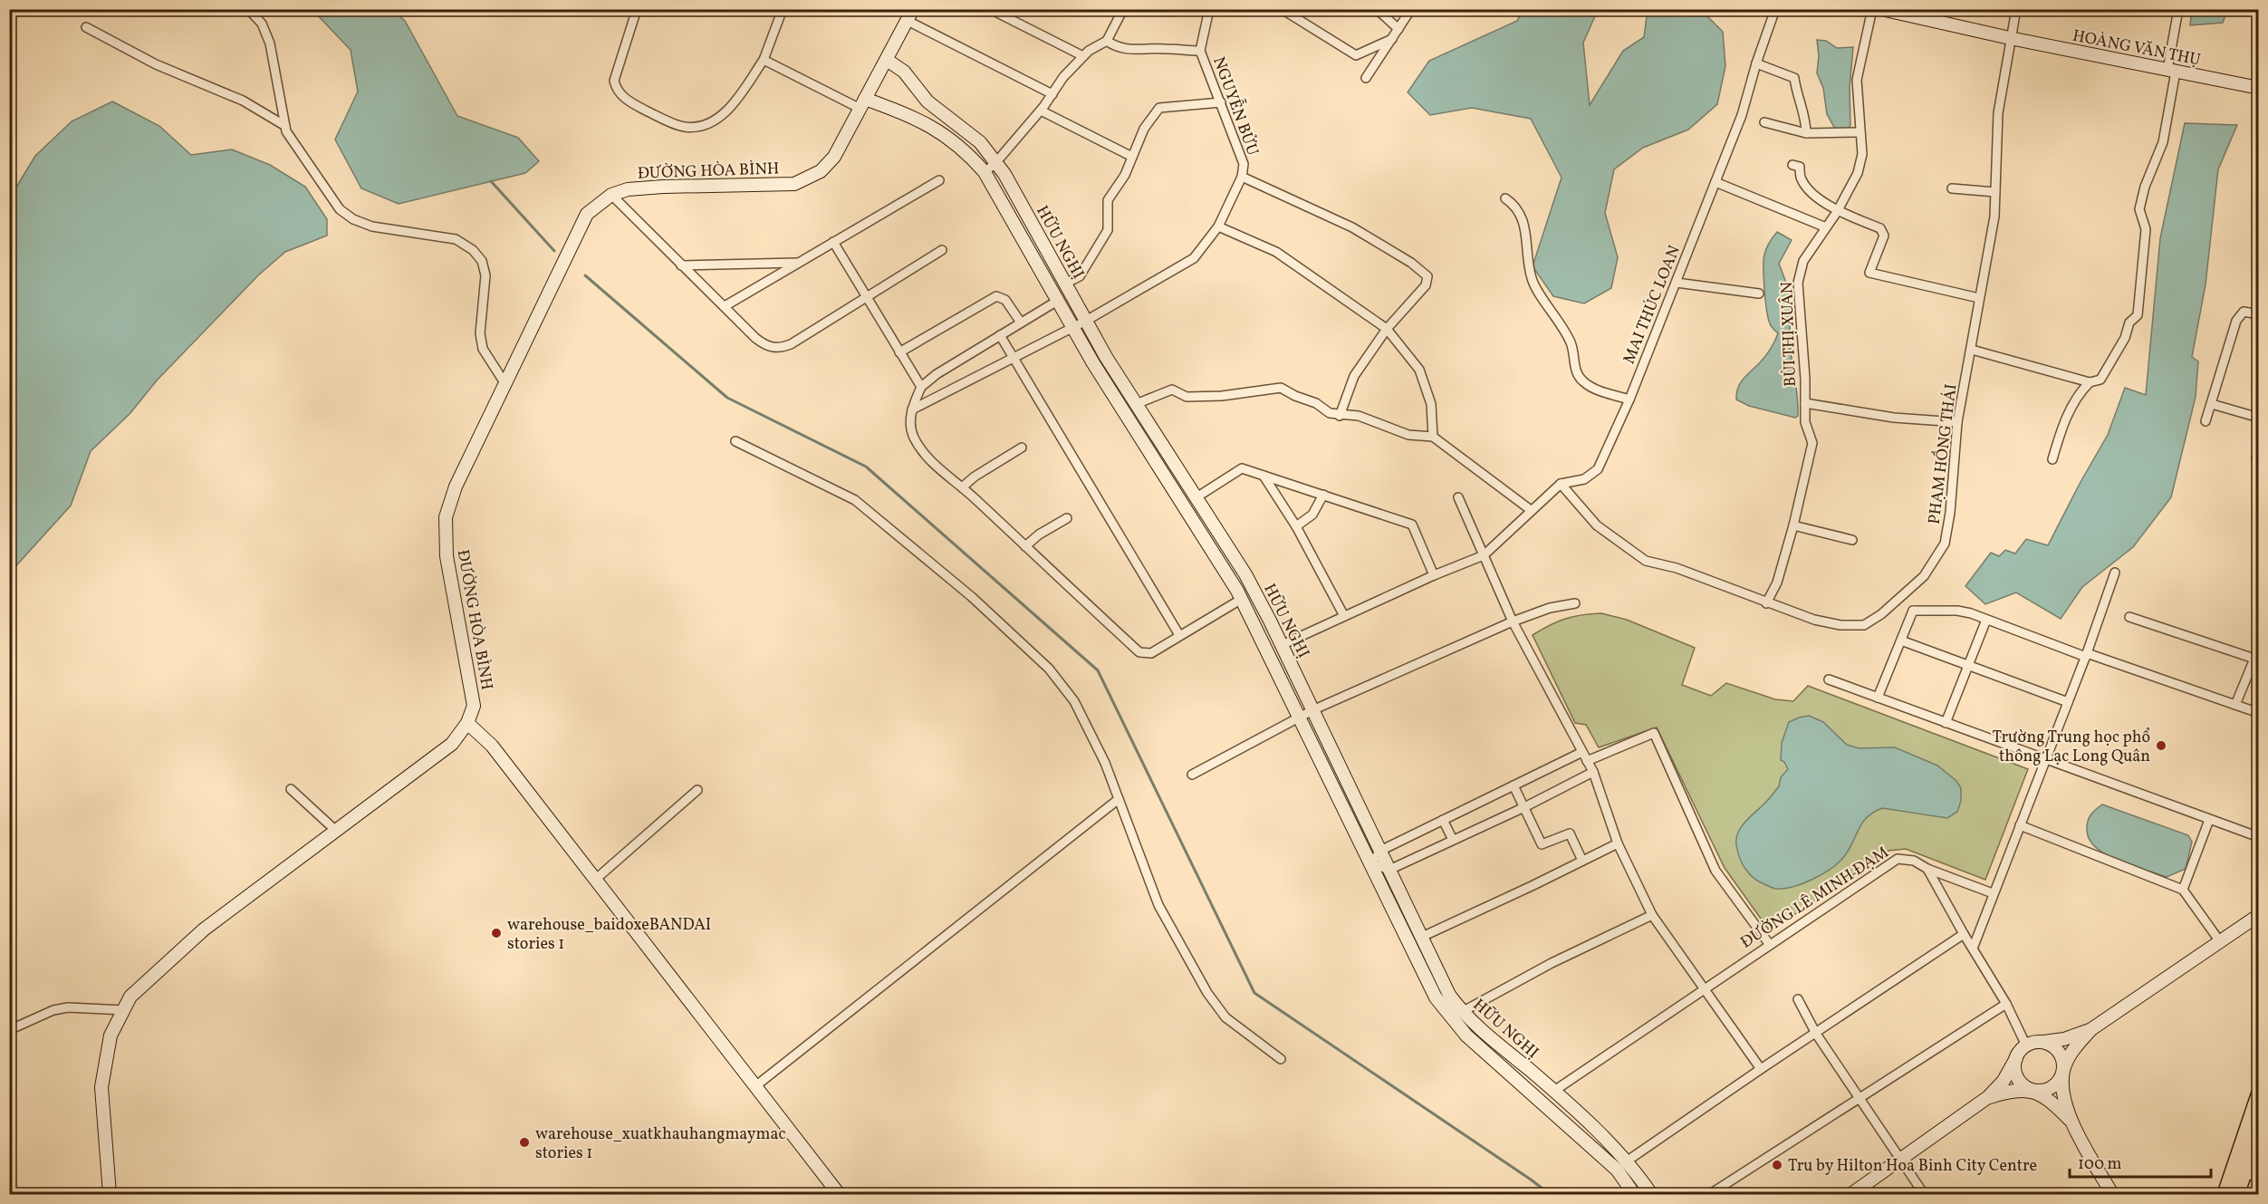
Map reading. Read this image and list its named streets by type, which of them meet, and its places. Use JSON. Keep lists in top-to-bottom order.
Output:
{
  "streets": {
    "main road": ["HOÀNG VĂN THỤ", "ĐƯỜNG HÒA BÌNH", "HỮU NGHỊ"],
    "street": [
      "NGUYỄN BỬU",
      "MAI THÚC LOAN",
      "BÙI THỊ XUÂN",
      "PHẠM HỒNG THÁI",
      "ĐƯỜNG LÊ MINH ĐẠM"
    ]
  },
  "crossings": [
    ["HOÀNG VĂN THỤ", "PHẠM HỒNG THÁI"],
    ["NGUYỄN BỬU", "HỮU NGHỊ"],
    ["ĐƯỜNG HÒA BÌNH", "HỮU NGHỊ"],
    ["HỮU NGHỊ", "ĐƯỜNG LÊ MINH ĐẠM"],
    ["MAI THÚC LOAN", "PHẠM HỒNG THÁI"],
    ["BÙI THỊ XUÂN", "PHẠM HỒNG THÁI"]
  ],
  "places": [
    "Trường Trung học phổ thông Lạc Long Quân",
    "warehouse_baidoxeBANDAI stories 1",
    "warehouse_xuatkhauhangmaymac stories 1",
    "Tru by Hilton Hoa Binh City Centre"
  ],
  "scale_bar": "100 m"
}
